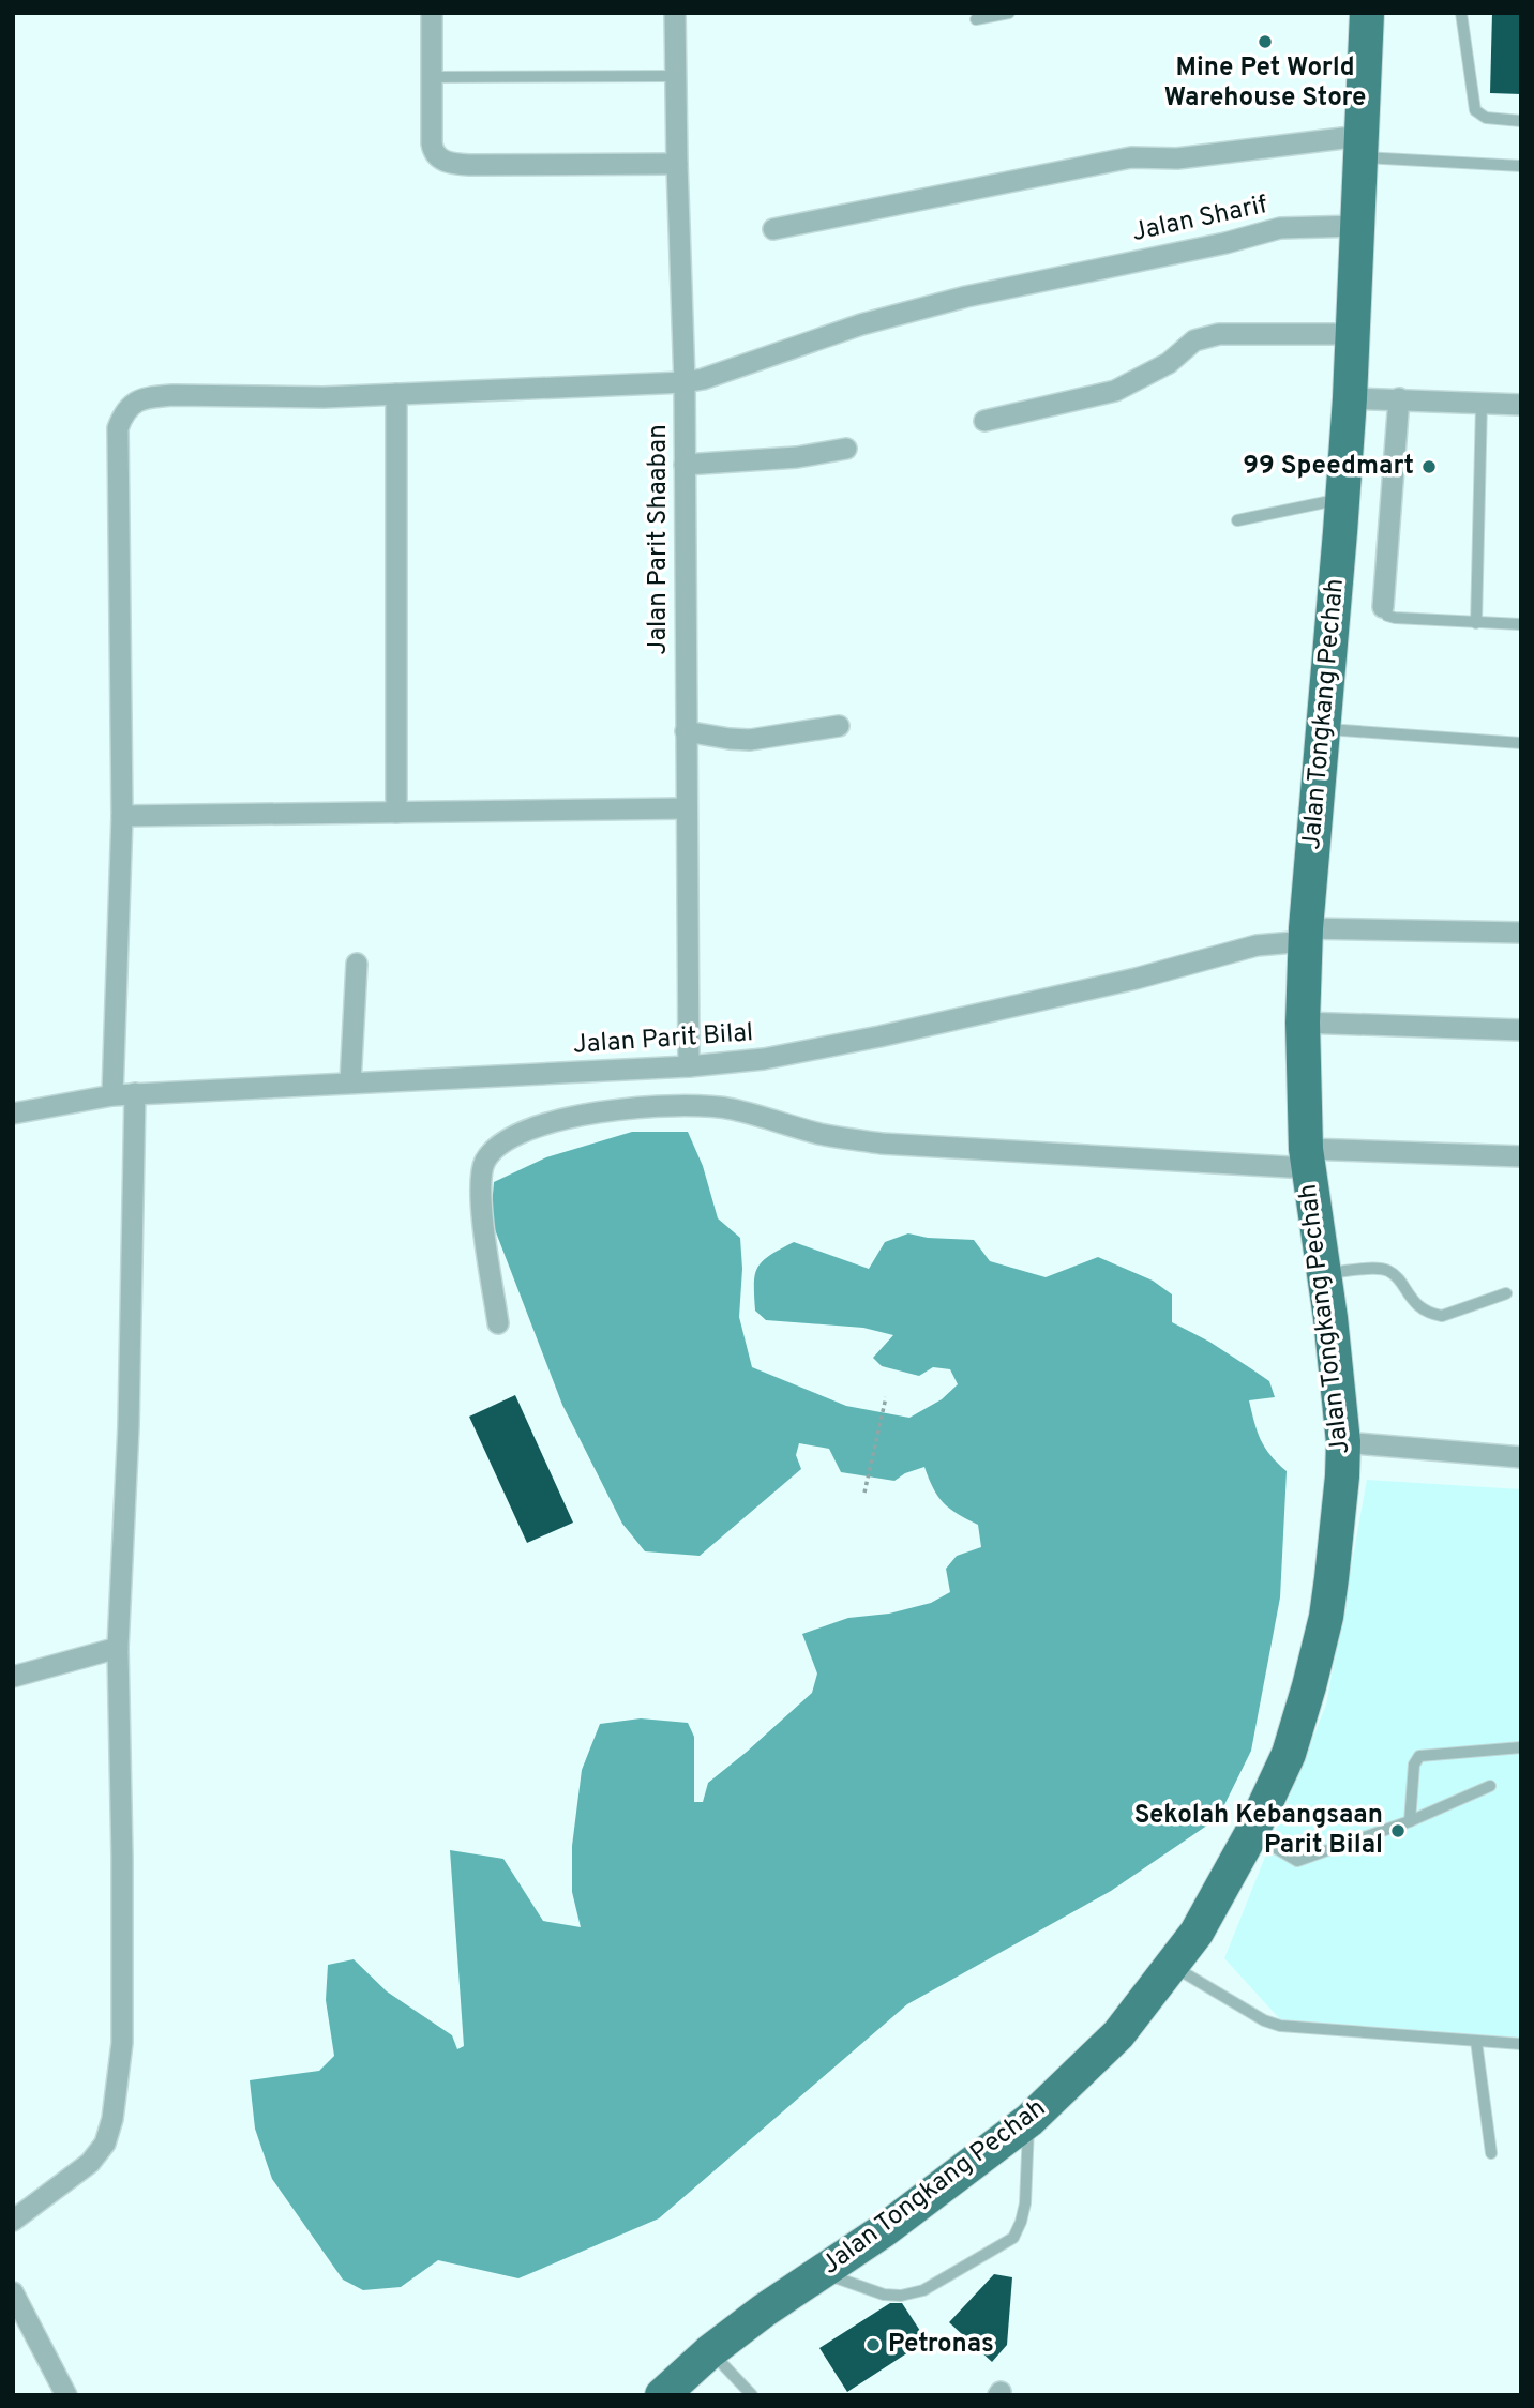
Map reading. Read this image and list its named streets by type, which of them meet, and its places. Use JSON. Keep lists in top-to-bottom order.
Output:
{
  "streets": {
    "main road": ["Jalan Tongkang Pechah"],
    "street": ["Jalan Sharif", "Jalan Parit Shaaban", "Jalan Parit Bilal"]
  },
  "crossings": [
    ["Jalan Sharif", "Jalan Parit Shaaban"],
    ["Jalan Sharif", "Jalan Tongkang Pechah"],
    ["Jalan Parit Shaaban", "Jalan Parit Bilal"],
    ["Jalan Tongkang Pechah", "Jalan Parit Bilal"]
  ],
  "places": [
    "Mine Pet World Warehouse Store",
    "99 Speedmart",
    "Sekolah Kebangsaan Parit Bilal",
    "Petronas"
  ]
}
